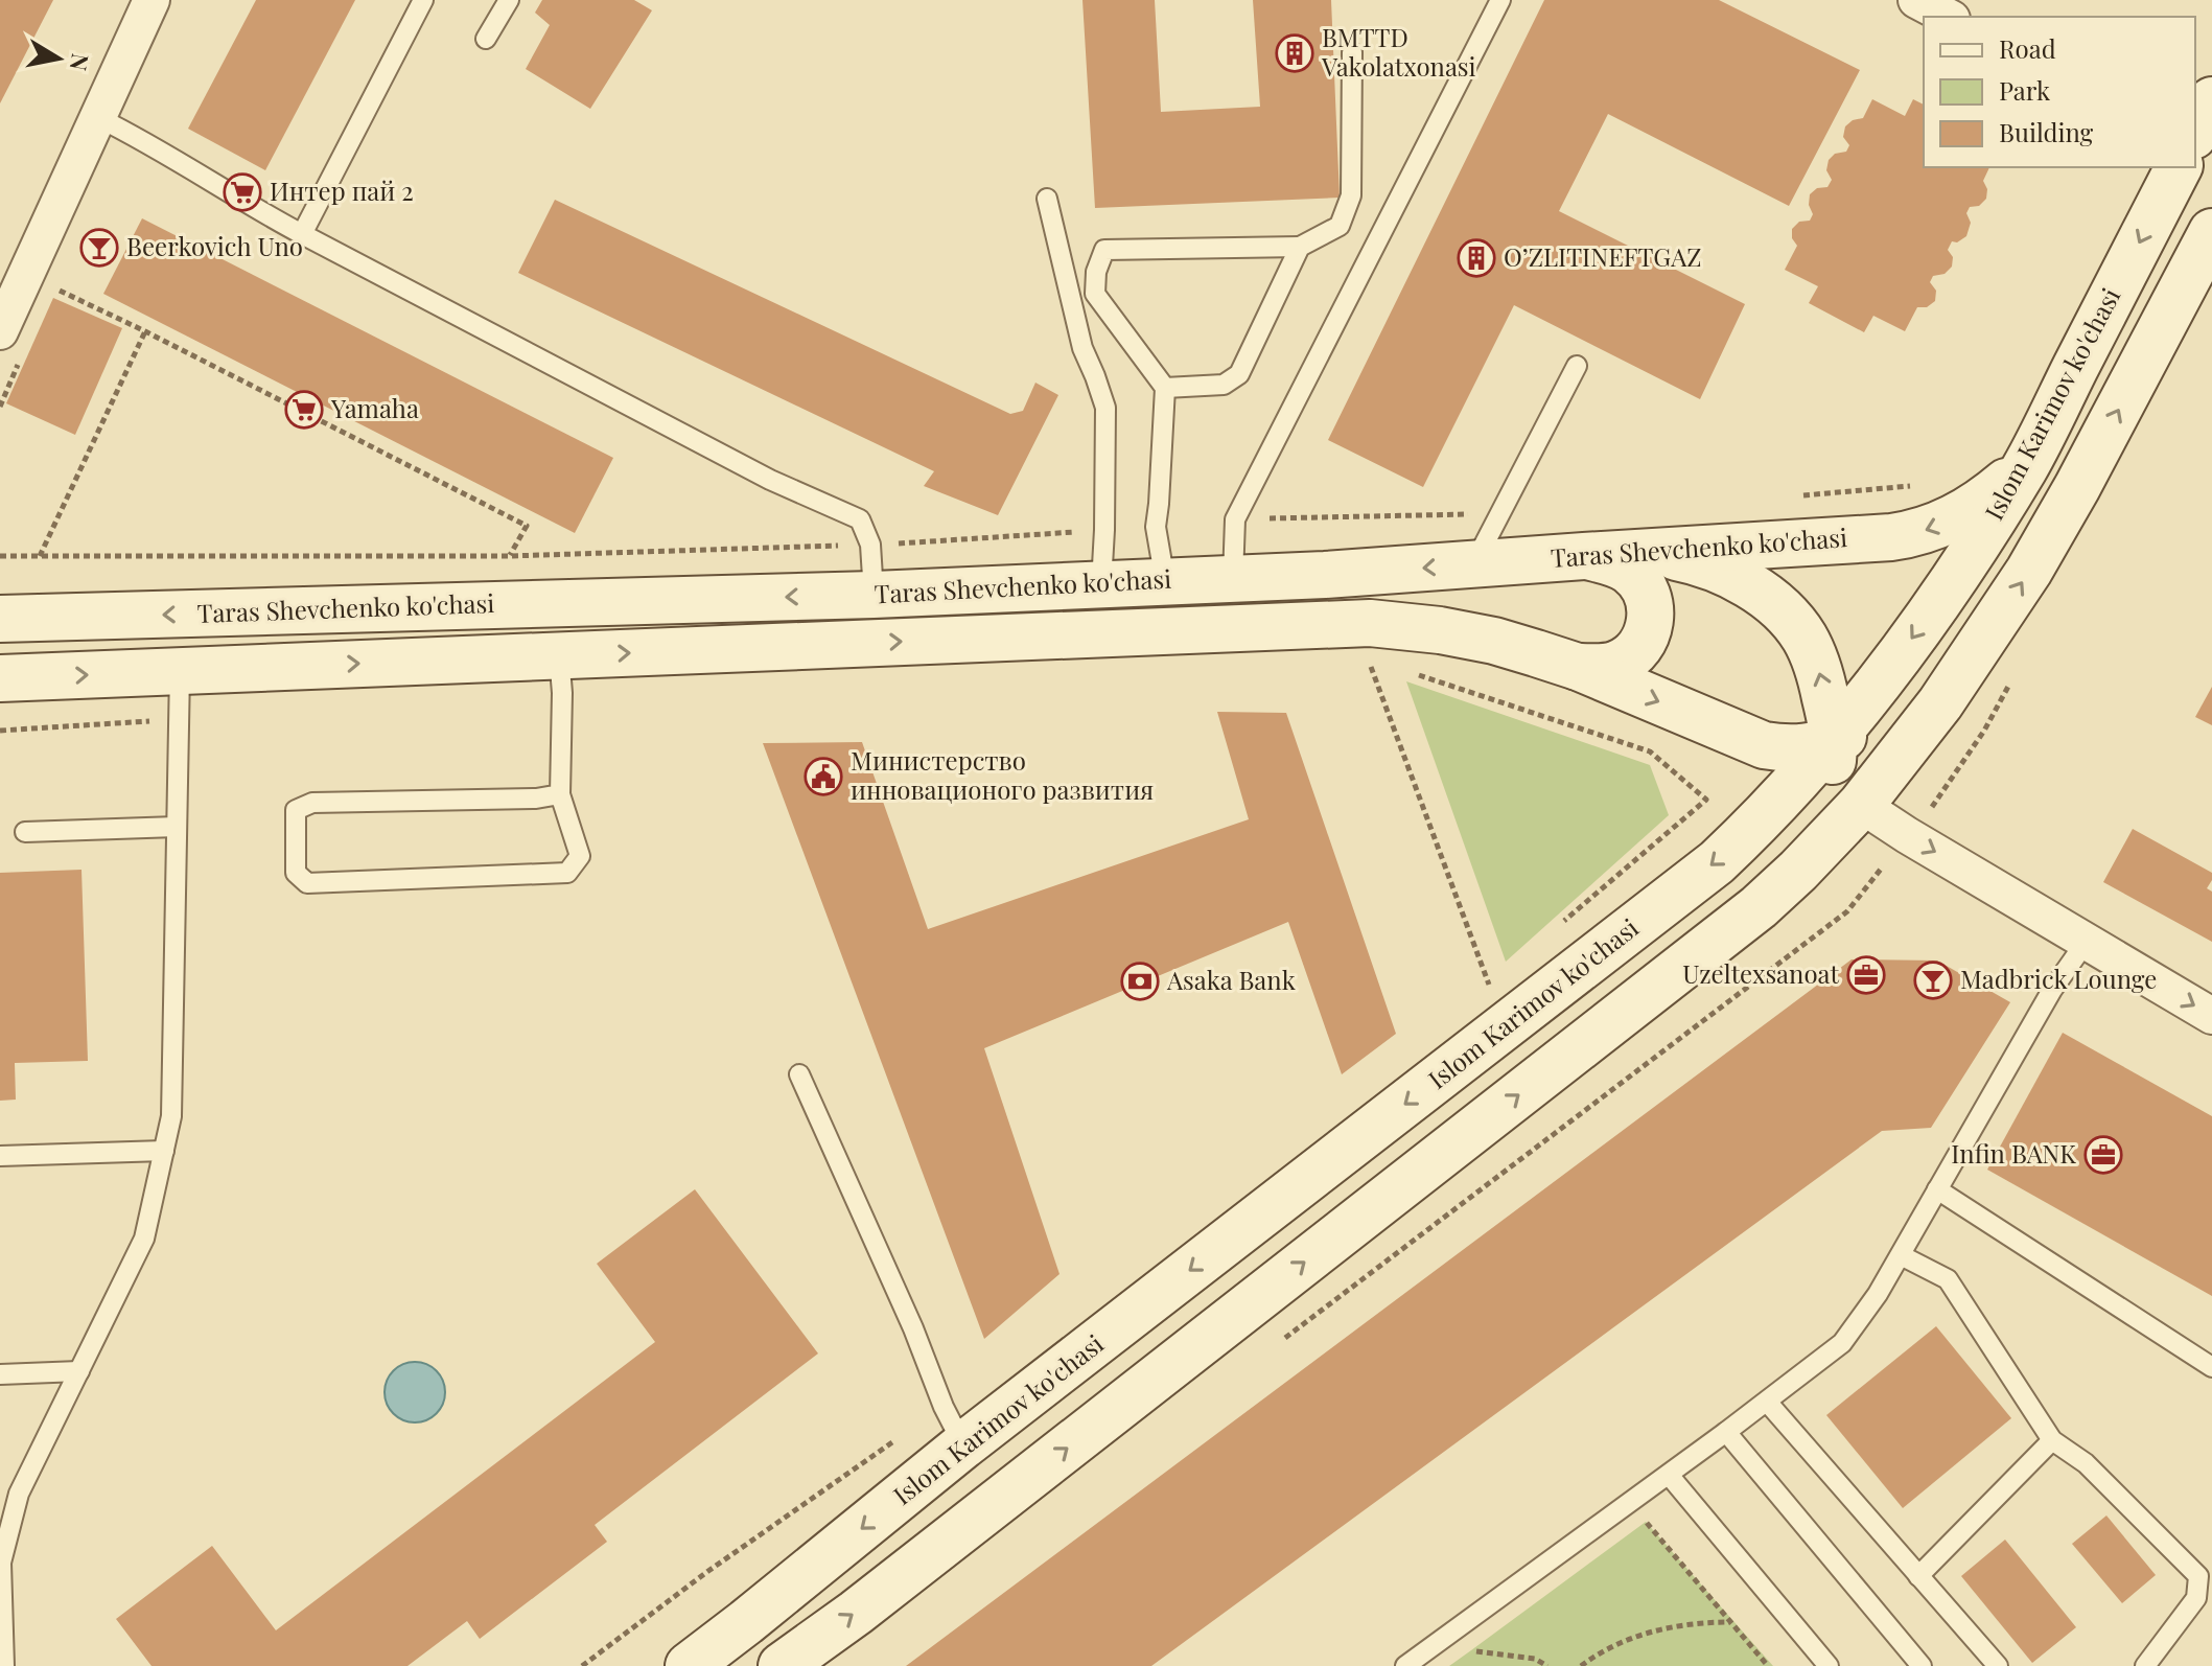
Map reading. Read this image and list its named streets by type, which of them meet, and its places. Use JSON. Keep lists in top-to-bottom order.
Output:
{
  "streets": {
    "main road": ["Islom Karimov ko'chasi", "Taras Shevchenko ko'chasi"]
  },
  "crossings": [
    ["Islom Karimov ko'chasi", "Taras Shevchenko ko'chasi"]
  ],
  "places": {
    "building": ["BMTTD Vakolatxonasi", "O’ZLITINEFTGAZ"],
    "supermarket": ["Интер пай 2", "Yamaha"],
    "bar": ["Beerkovich Uno", "Madbrick Lounge"],
    "public building": ["Министерство инновационого развития"],
    "office": ["Uzeltexsanoat", "Infin BANK"],
    "bank": ["Asaka Bank"]
  },
  "legend": ["Road", "Park", "Building"],
  "north": "right"
}
